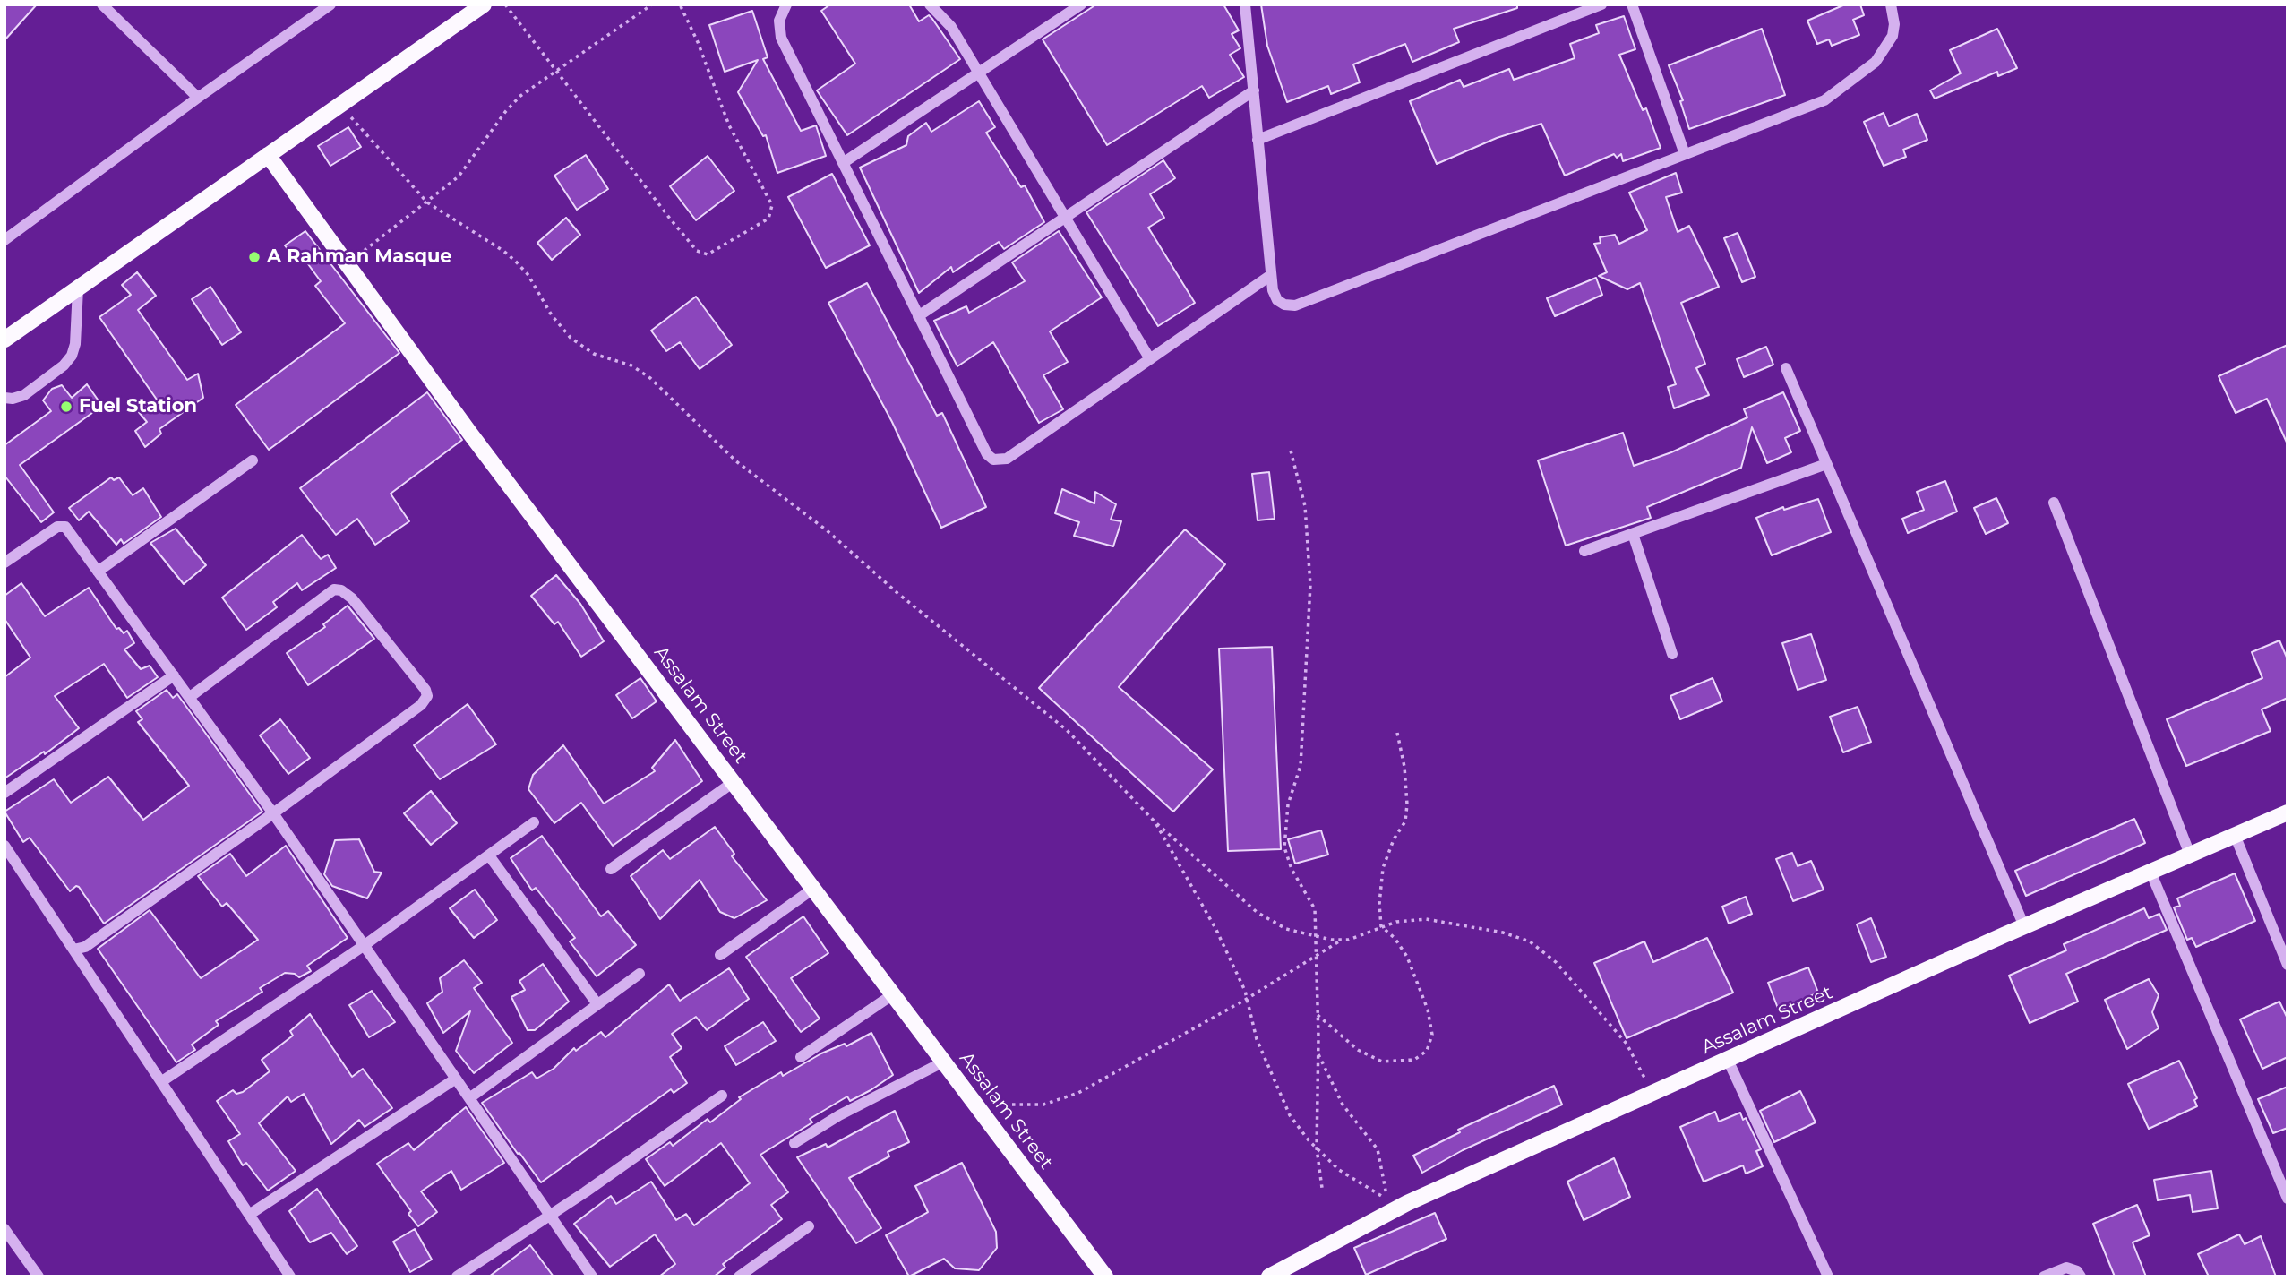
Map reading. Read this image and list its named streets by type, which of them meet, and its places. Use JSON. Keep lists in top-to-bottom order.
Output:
{
  "streets": {
    "main road": ["Assalam Street"]
  },
  "places": ["A Rahman Masque", "Fuel Station"]
}
